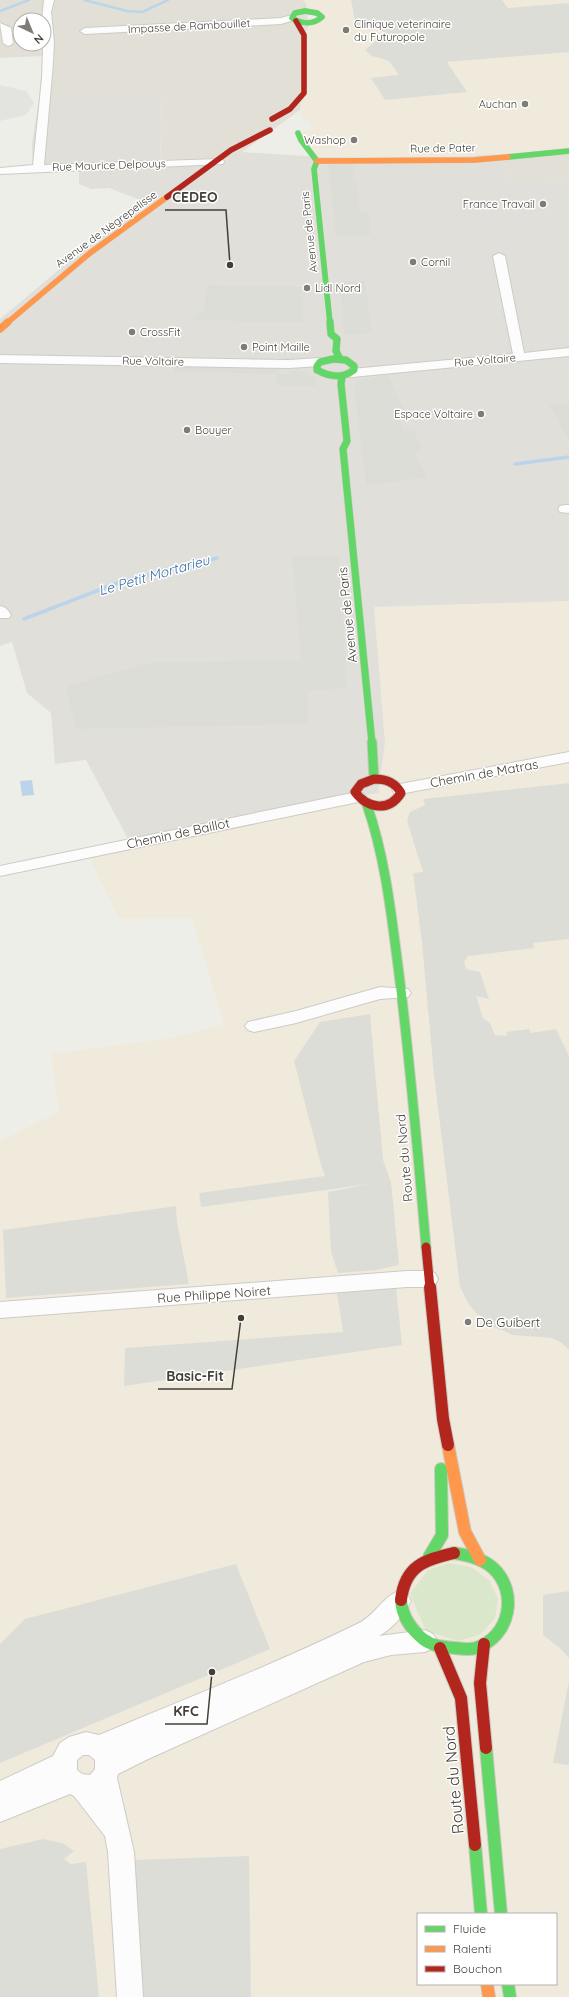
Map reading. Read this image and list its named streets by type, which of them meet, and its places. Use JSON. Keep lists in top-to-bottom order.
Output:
{
  "streets": {
    "main road": [
      "Rue de Pater",
      "Avenue de Nègrepelisse",
      "Avenue de Paris",
      "Route du Nord"
    ],
    "street": [
      "Impasse de Rambouillet",
      "Rue Maurice Delpouys",
      "Rue Voltaire",
      "Chemin de Matras",
      "Chemin de Baillot",
      "Rue Philippe Noiret"
    ]
  },
  "crossings": [
    ["Rue de Pater", "Avenue de Paris"],
    ["Rue Maurice Delpouys", "Avenue de Nègrepelisse"],
    ["Avenue de Paris", "Rue Voltaire"],
    ["Avenue de Paris", "Chemin de Matras"],
    ["Avenue de Paris", "Chemin de Baillot"],
    ["Avenue de Paris", "Route du Nord"],
    ["Chemin de Matras", "Chemin de Baillot"],
    ["Chemin de Matras", "Route du Nord"],
    ["Chemin de Baillot", "Route du Nord"],
    ["Route du Nord", "Rue Philippe Noiret"]
  ],
  "water": ["Le Petit Mortarieu"],
  "places": [
    "Clinique veterinaire du Futuropole",
    "Auchan",
    "Washop",
    "France Travail",
    "Cornil",
    "CEDEO",
    "Lidl Nord",
    "CrossFit",
    "Point Maille",
    "Espace Voltaire",
    "Bouyer",
    "Basic-Fit",
    "De Guibert",
    "KFC"
  ],
  "legend": ["Fluide", "Ralenti", "Bouchon"],
  "north": "bottom right"
}
